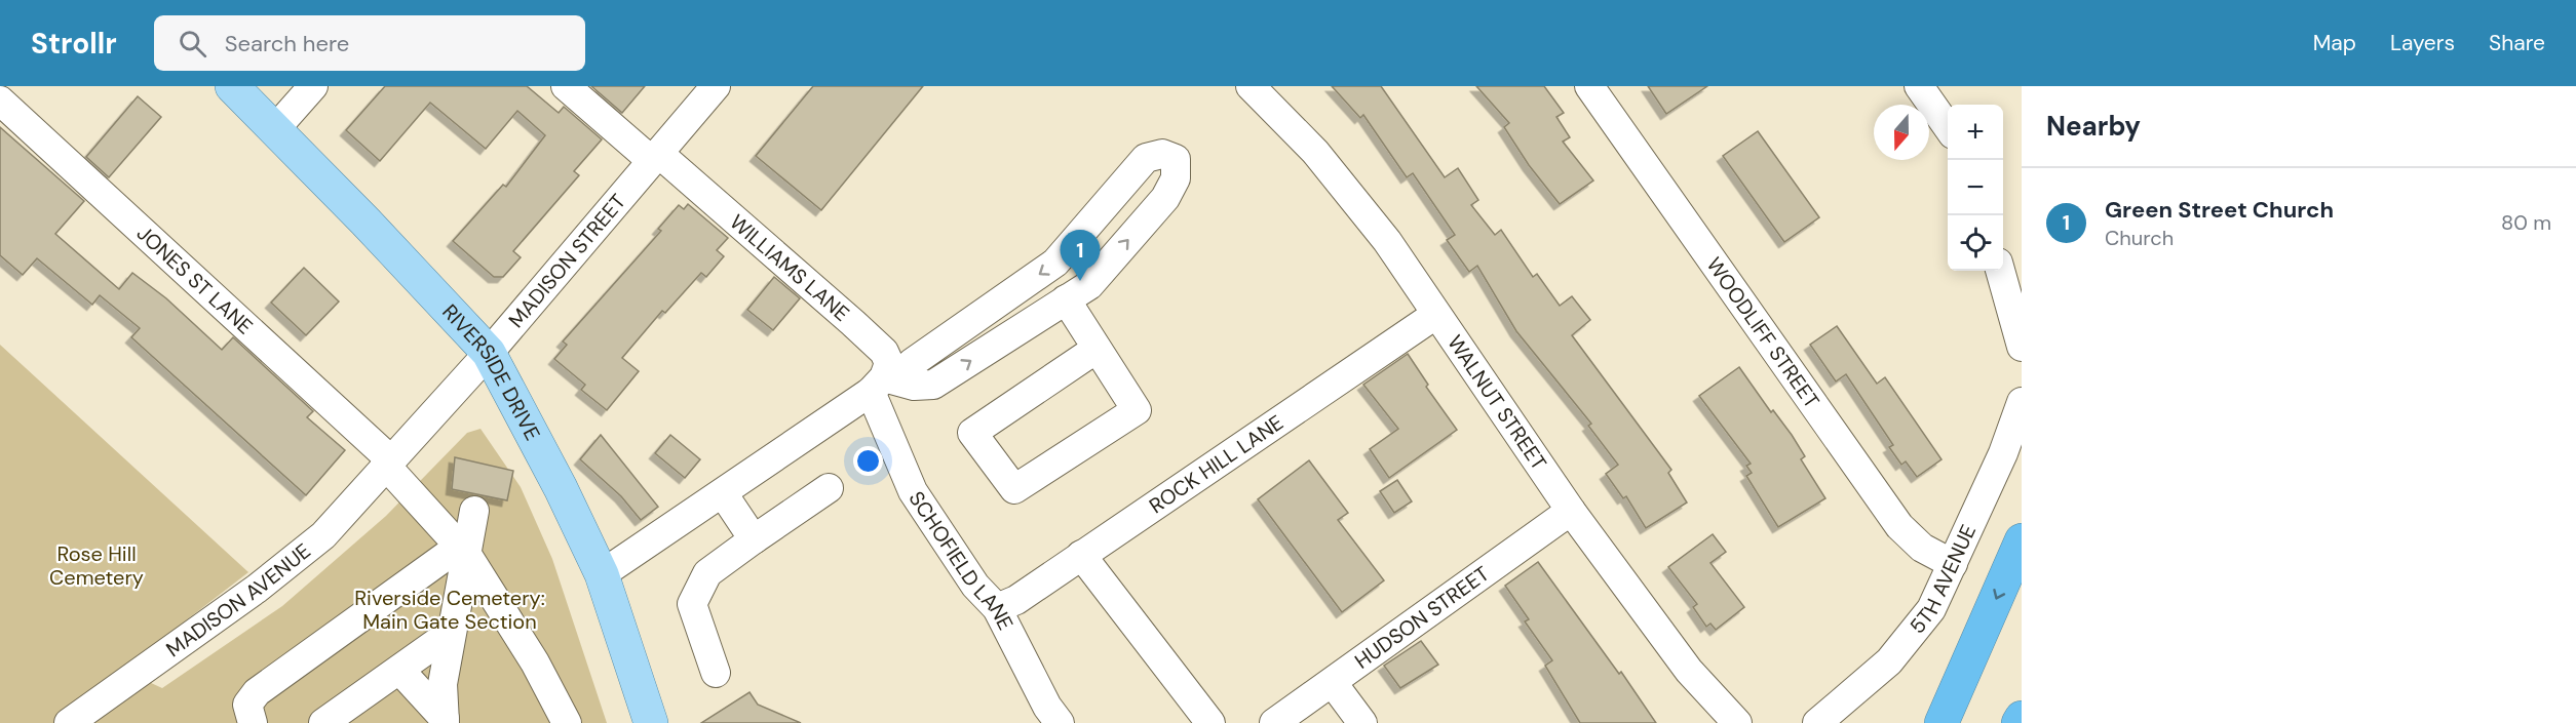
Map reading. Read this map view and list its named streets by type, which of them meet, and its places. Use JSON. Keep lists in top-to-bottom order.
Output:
{
  "streets": {
    "main road": ["RIVERSIDE DRIVE"],
    "street": [
      "MADISON STREET",
      "WILLIAMS LANE",
      "JONES ST LANE",
      "WOODLIFF STREET",
      "WALNUT STREET",
      "ROCK HILL LANE",
      "SCHOFIELD LANE",
      "5TH AVENUE",
      "MADISON AVENUE",
      "HUDSON STREET"
    ]
  },
  "crossings": [
    ["MADISON STREET", "WILLIAMS LANE"],
    ["MADISON STREET", "JONES ST LANE"],
    ["MADISON STREET", "RIVERSIDE DRIVE"],
    ["MADISON STREET", "MADISON AVENUE"],
    ["WILLIAMS LANE", "SCHOFIELD LANE"],
    ["JONES ST LANE", "MADISON AVENUE"],
    ["WOODLIFF STREET", "5TH AVENUE"],
    ["WALNUT STREET", "ROCK HILL LANE"],
    ["WALNUT STREET", "HUDSON STREET"],
    ["ROCK HILL LANE", "SCHOFIELD LANE"]
  ],
  "parks": ["Rose Hill Cemetery", "Riverside Cemetery: Main Gate Section"],
  "north": "bottom",
  "page": {
    "header": "Strollr",
    "search": "Search here",
    "nav": ["Map", "Layers", "Share"],
    "heading": "Nearby",
    "map_buttons": ["+", "−"],
    "list": [
      {
        "mark": "1",
        "name": "Green Street Church",
        "note": "Church",
        "value": "80 m"
      }
    ],
    "pins": "1"
  }
}
